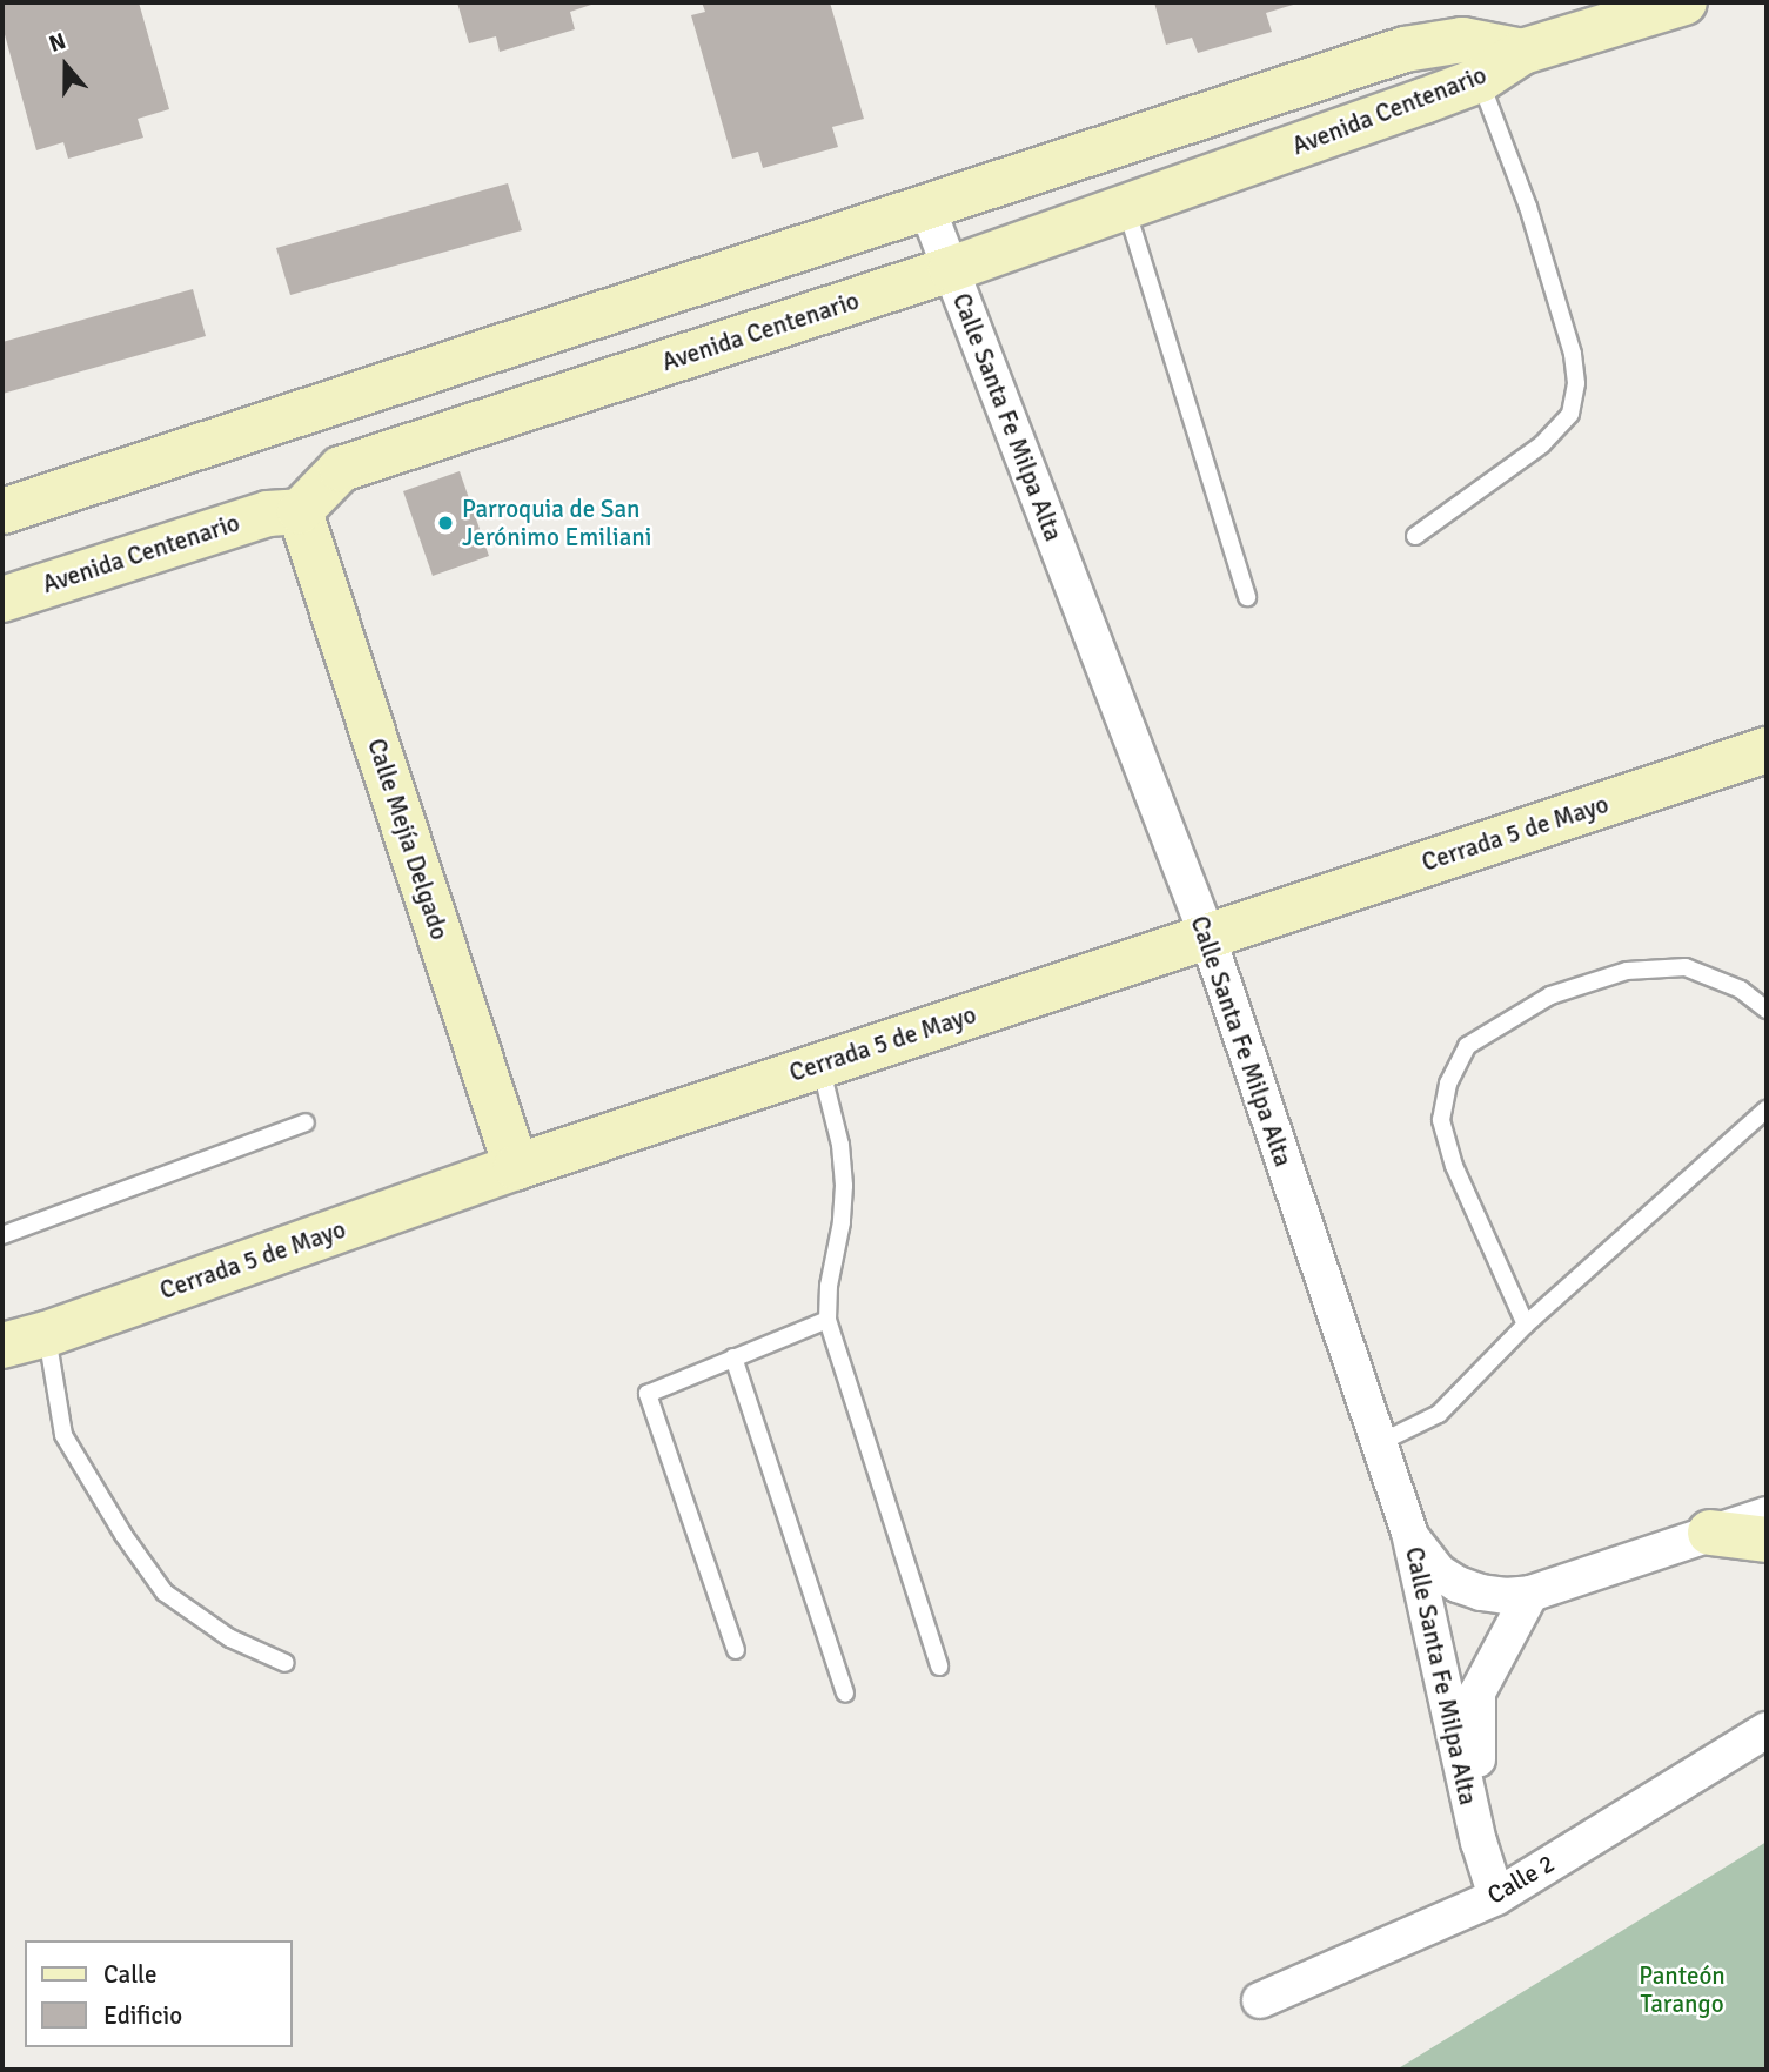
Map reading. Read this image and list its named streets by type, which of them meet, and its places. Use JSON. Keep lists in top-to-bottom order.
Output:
{
  "streets": {
    "main road": ["Avenida Centenario", "Cerrada 5 de Mayo", "Calle Mejía Delgado"],
    "street": ["Calle Santa Fe Milpa Alta", "Calle 2"]
  },
  "crossings": [
    ["Avenida Centenario", "Calle Santa Fe Milpa Alta"],
    ["Avenida Centenario", "Calle Mejía Delgado"],
    ["Calle Santa Fe Milpa Alta", "Cerrada 5 de Mayo"],
    ["Calle Santa Fe Milpa Alta", "Calle 2"],
    ["Cerrada 5 de Mayo", "Calle Mejía Delgado"]
  ],
  "parks": ["Panteón Tarango"],
  "places": ["Parroquia de San Jerónimo Emiliani"],
  "legend": ["Calle", "Edificio"],
  "north": "top"
}
